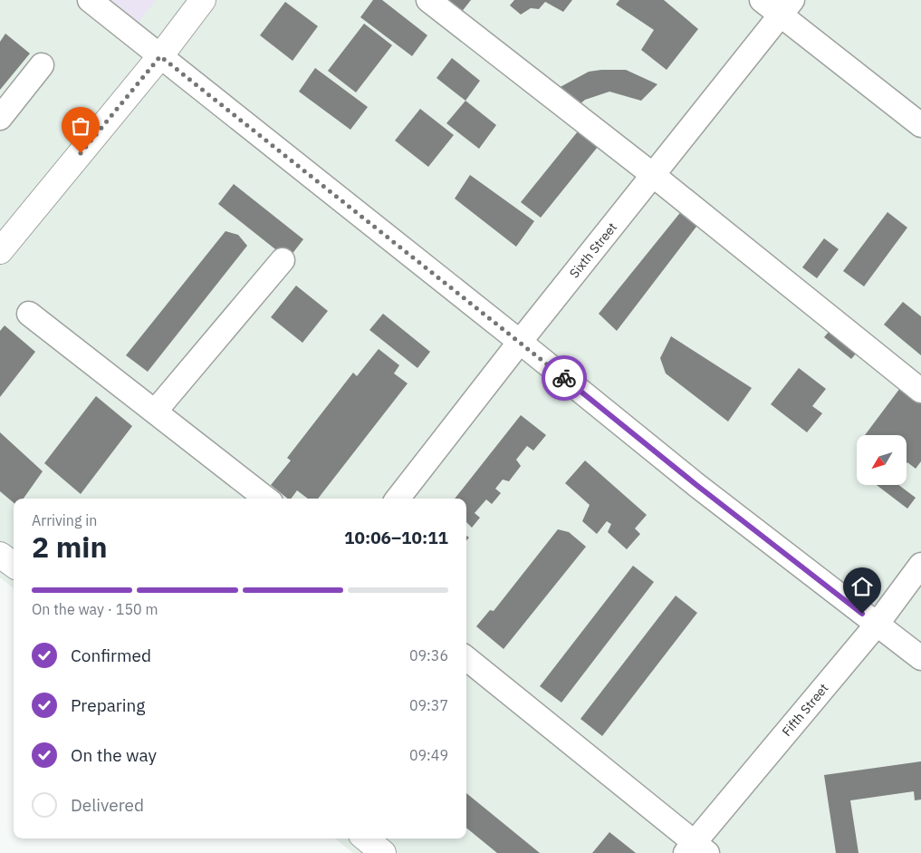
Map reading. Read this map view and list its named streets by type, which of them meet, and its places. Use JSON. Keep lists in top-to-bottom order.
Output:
{
  "streets": {
    "street": ["Sixth Street", "Fifth Street"]
  },
  "north": "bottom left",
  "page": {
    "heading": ["2 min", "Arriving in", "10:06–10:11"],
    "bar": "On the way · 150 m",
    "list": [
      ["Confirmed", "09:36"],
      ["Preparing", "09:37"],
      ["On the way", "09:49"],
      "Delivered"
    ]
  }
}
